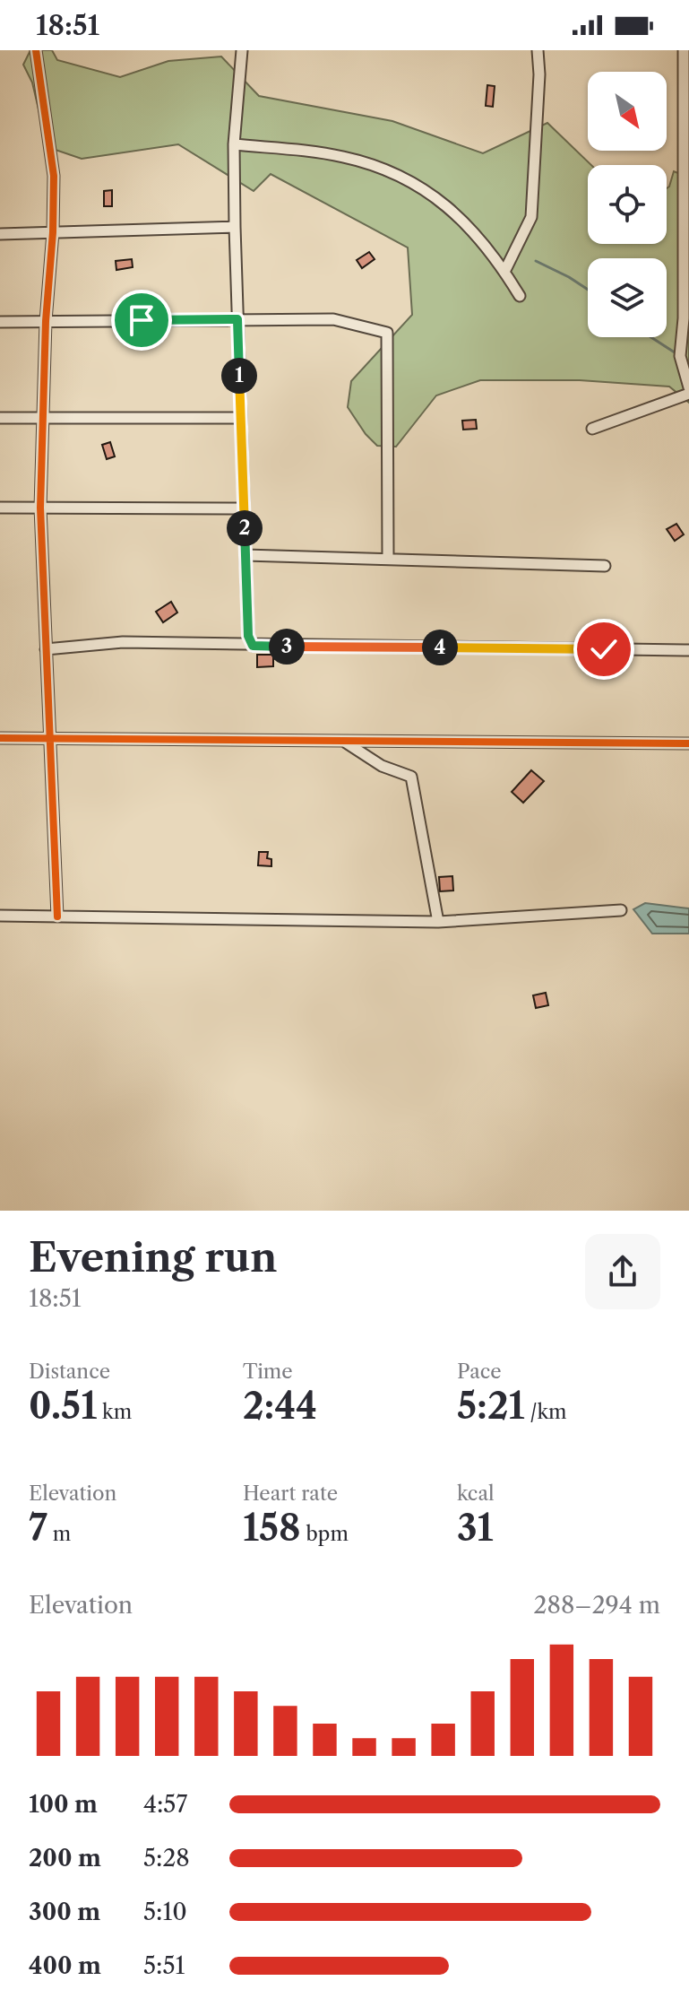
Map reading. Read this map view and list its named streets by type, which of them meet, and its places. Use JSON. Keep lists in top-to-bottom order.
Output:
{
  "north": "bottom right",
  "page": {
    "status": "18:51",
    "pins": [
      "1",
      "2",
      "3",
      "4"
    ],
    "heading": ["Evening run", "18:51"],
    "stats": [
      ["Distance", "0.51 km"],
      ["Time", "2:44"],
      ["Pace", "5:21 /km"],
      ["Elevation", "7 m"],
      ["Heart rate", "158 bpm"],
      ["kcal", "31"]
    ],
    "chart": ["Elevation", "288–294 m"],
    "list": [
      {
        "name": "100 m",
        "note": "4:57"
      },
      {
        "name": "200 m",
        "note": "5:28"
      },
      {
        "name": "300 m",
        "note": "5:10"
      },
      {
        "name": "400 m",
        "note": "5:51"
      }
    ]
  }
}
